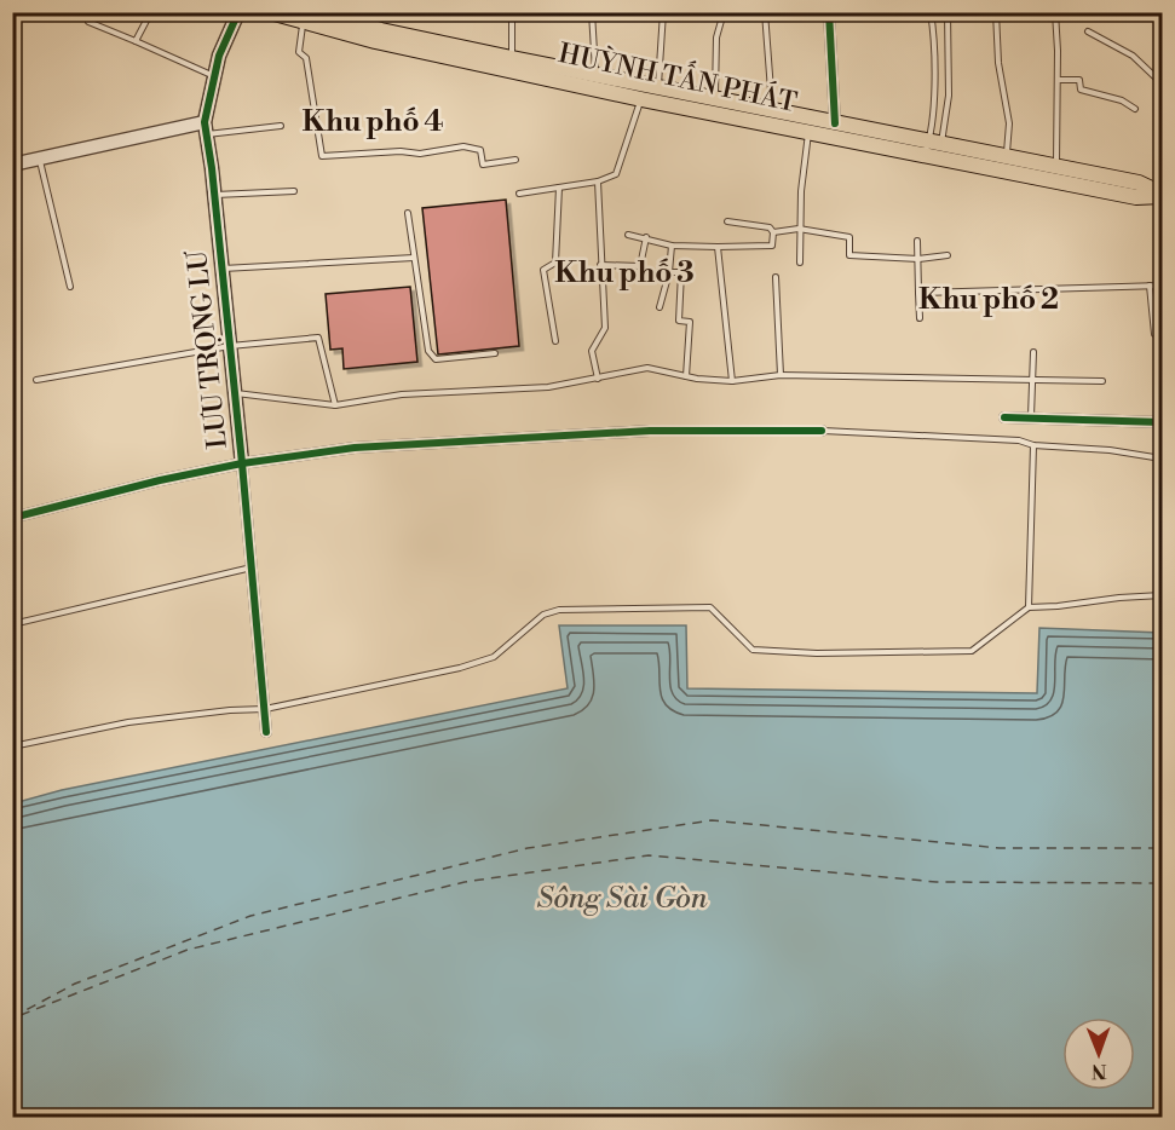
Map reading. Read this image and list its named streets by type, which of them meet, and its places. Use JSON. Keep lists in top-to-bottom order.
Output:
{
  "streets": {
    "main road": ["HUỲNH TẤN PHÁT"],
    "street": ["LƯU TRỌNG LƯ"]
  },
  "districts": ["Khu phố 4", "Khu phố 3", "Khu phố 2"],
  "water": ["Sông Sài Gòn"],
  "north": "bottom"
}
